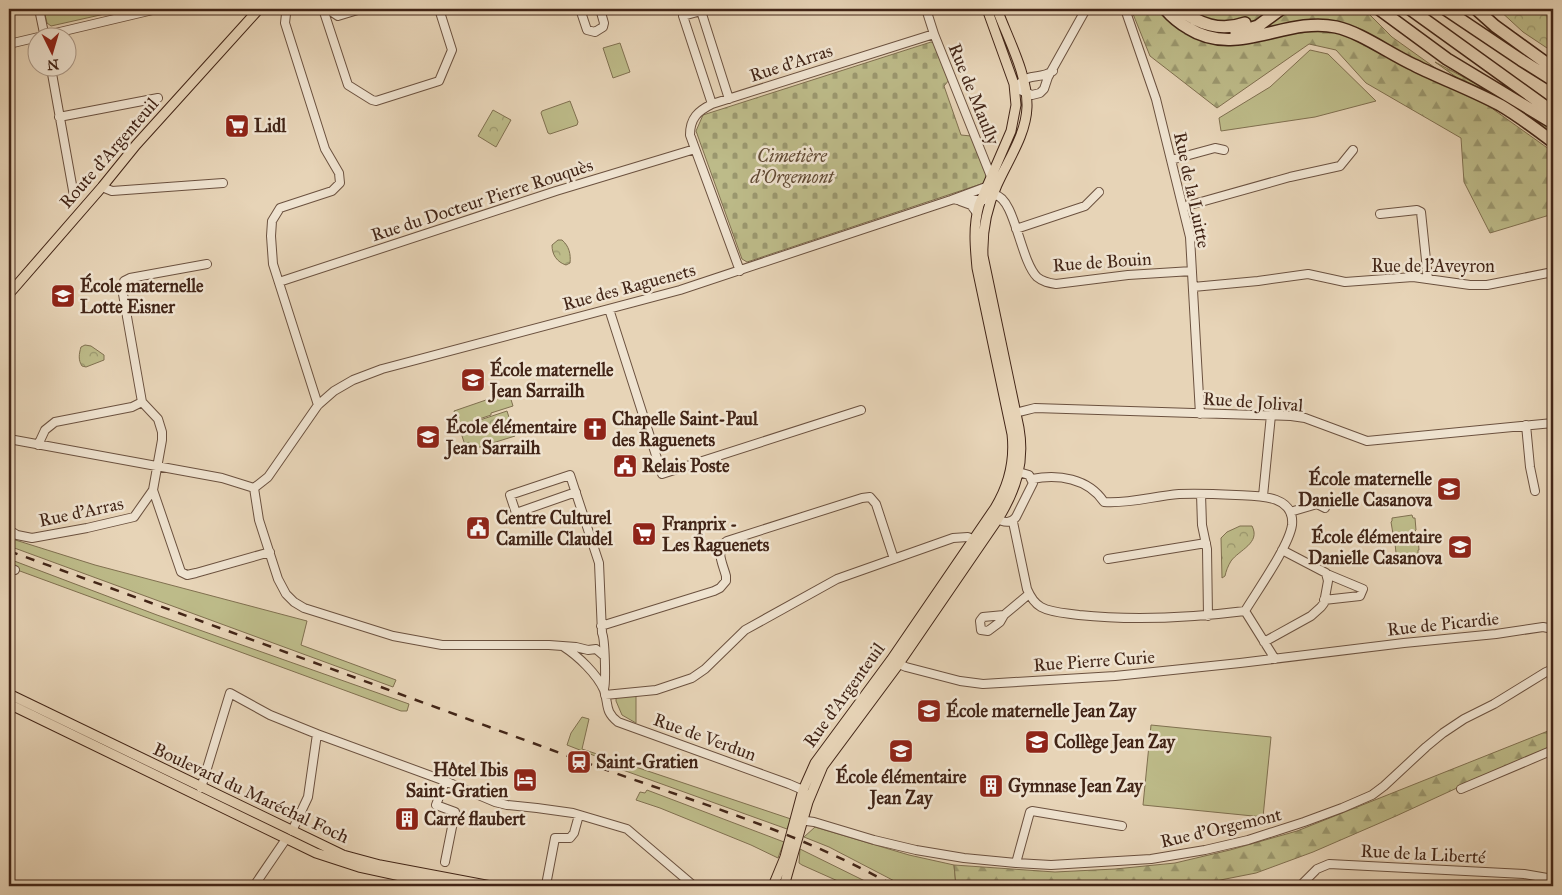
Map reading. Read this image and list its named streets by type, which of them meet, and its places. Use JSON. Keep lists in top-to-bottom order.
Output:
{
  "streets": {
    "main road": ["Route d'Argenteuil", "Rue d'Argenteuil", "Boulevard du Maréchal Foch"],
    "street": [
      "Rue d'Arras",
      "Rue de Maully",
      "Rue de la Luitte",
      "Rue du Docteur Pierre Rouquès",
      "Rue de Bouin",
      "Rue de l'Aveyron",
      "Rue des Raguenets",
      "Rue de Jolival",
      "Rue de Picardie",
      "Rue Pierre Curie",
      "Rue de Verdun",
      "Rue d'Orgemont",
      "Rue de la Liberté"
    ]
  },
  "crossings": [
    ["Rue d'Arras", "Rue de Maully"],
    ["Rue d'Arras", "Rue du Docteur Pierre Rouquès"],
    ["Rue d'Arras", "Rue des Raguenets"],
    ["Rue de la Luitte", "Rue de Bouin"],
    ["Rue de la Luitte", "Rue de l'Aveyron"],
    ["Rue de la Luitte", "Rue de Jolival"],
    ["Rue de Bouin", "Rue des Raguenets"],
    ["Rue de Jolival", "Rue d'Argenteuil"],
    ["Rue de Picardie", "Rue Pierre Curie"],
    ["Rue Pierre Curie", "Rue d'Argenteuil"],
    ["Rue d'Argenteuil", "Rue de Verdun"],
    ["Rue d'Argenteuil", "Rue d'Orgemont"]
  ],
  "parks": ["Cimetière d'Orgemont"],
  "places": {
    "supermarket": ["Lidl", "Franprix - Les Raguenets"],
    "school or university": [
      "École maternelle Lotte Eisner",
      "École maternelle Jean Sarrailh",
      "École élémentaire Jean Sarrailh",
      "École maternelle Danielle Casanova",
      "École élémentaire Danielle Casanova",
      "École maternelle Jean Zay",
      "Collège Jean Zay",
      "École élémentaire Jean Zay"
    ],
    "church": ["Chapelle Saint-Paul des Raguenets"],
    "public building": ["Relais Poste", "Centre Culturel Camille Claudel"],
    "station": ["Saint-Gratien"],
    "hotel": ["Hôtel Ibis Saint-Gratien"],
    "building": ["Gymnase Jean Zay", "Carré flaubert"]
  },
  "north": "bottom"
}
